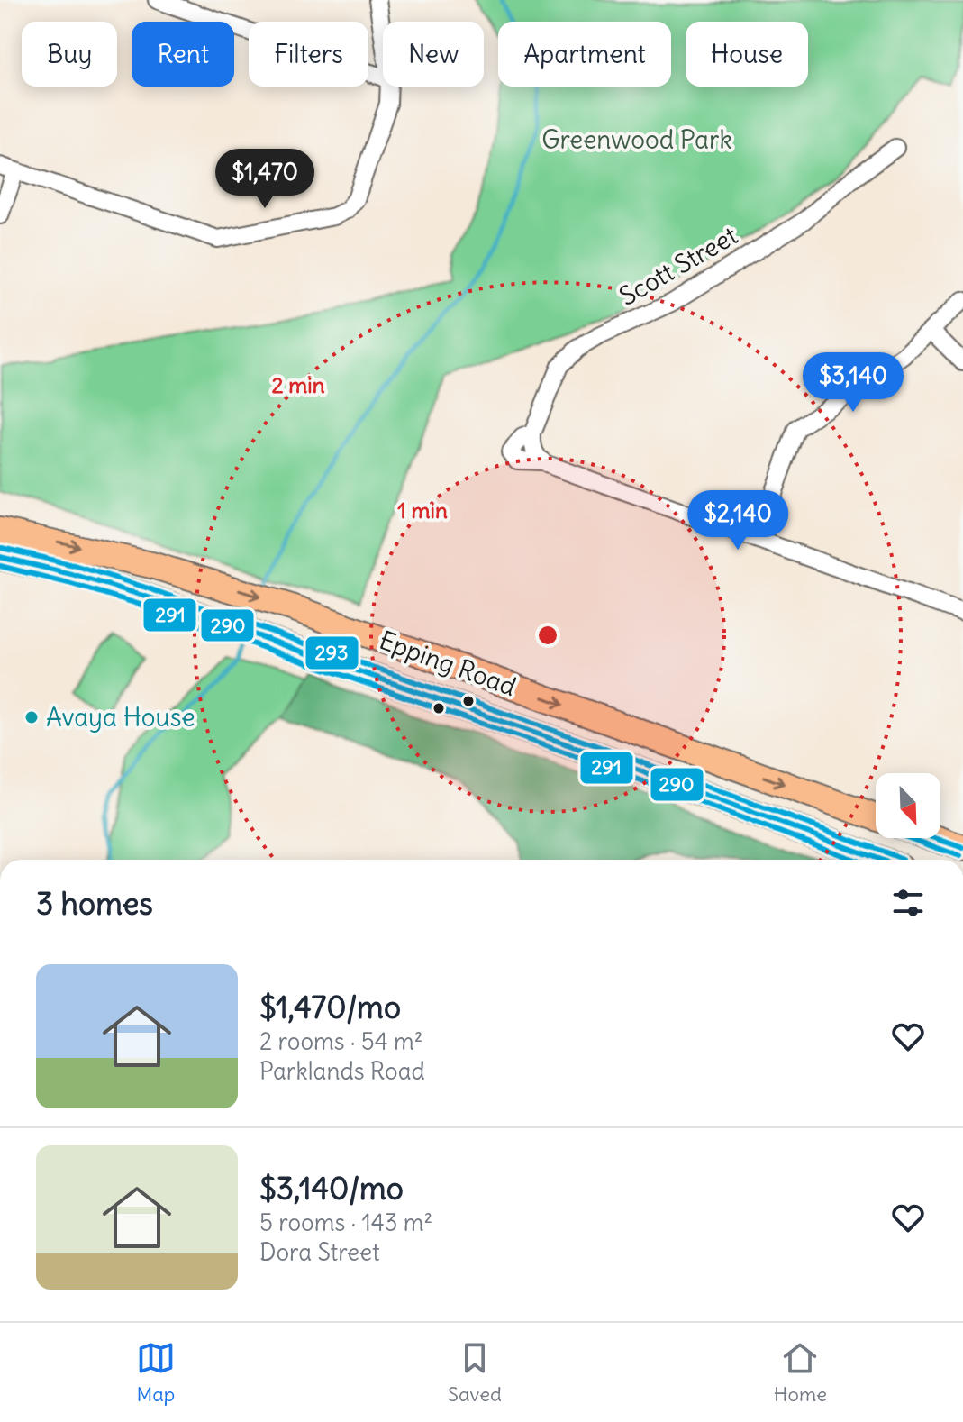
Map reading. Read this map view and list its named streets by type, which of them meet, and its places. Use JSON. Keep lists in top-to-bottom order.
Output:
{
  "streets": {
    "main road": ["Epping Road"],
    "street": ["Scott Street"]
  },
  "parks": ["Greenwood Park"],
  "places": ["Avaya House"],
  "lines": ["transit line 293", "transit line 290", "transit line 291"],
  "north": "bottom right",
  "page": {
    "chip": [
      "Buy",
      "Rent",
      "Filters",
      "New",
      "Apartment",
      "House"
    ],
    "price": ["$1,470", "$3,140", "$2,140"],
    "heading": "3 homes",
    "list": [
      {
        "name": "$1,470/mo",
        "note": "2 rooms · 54 m² · Parklands Road"
      },
      {
        "name": "$3,140/mo",
        "note": "5 rooms · 143 m² · Dora Street"
      }
    ],
    "tabs": ["Map", "Saved", "Home"]
  },
  "rings": ["2 min", "1 min"]
}
